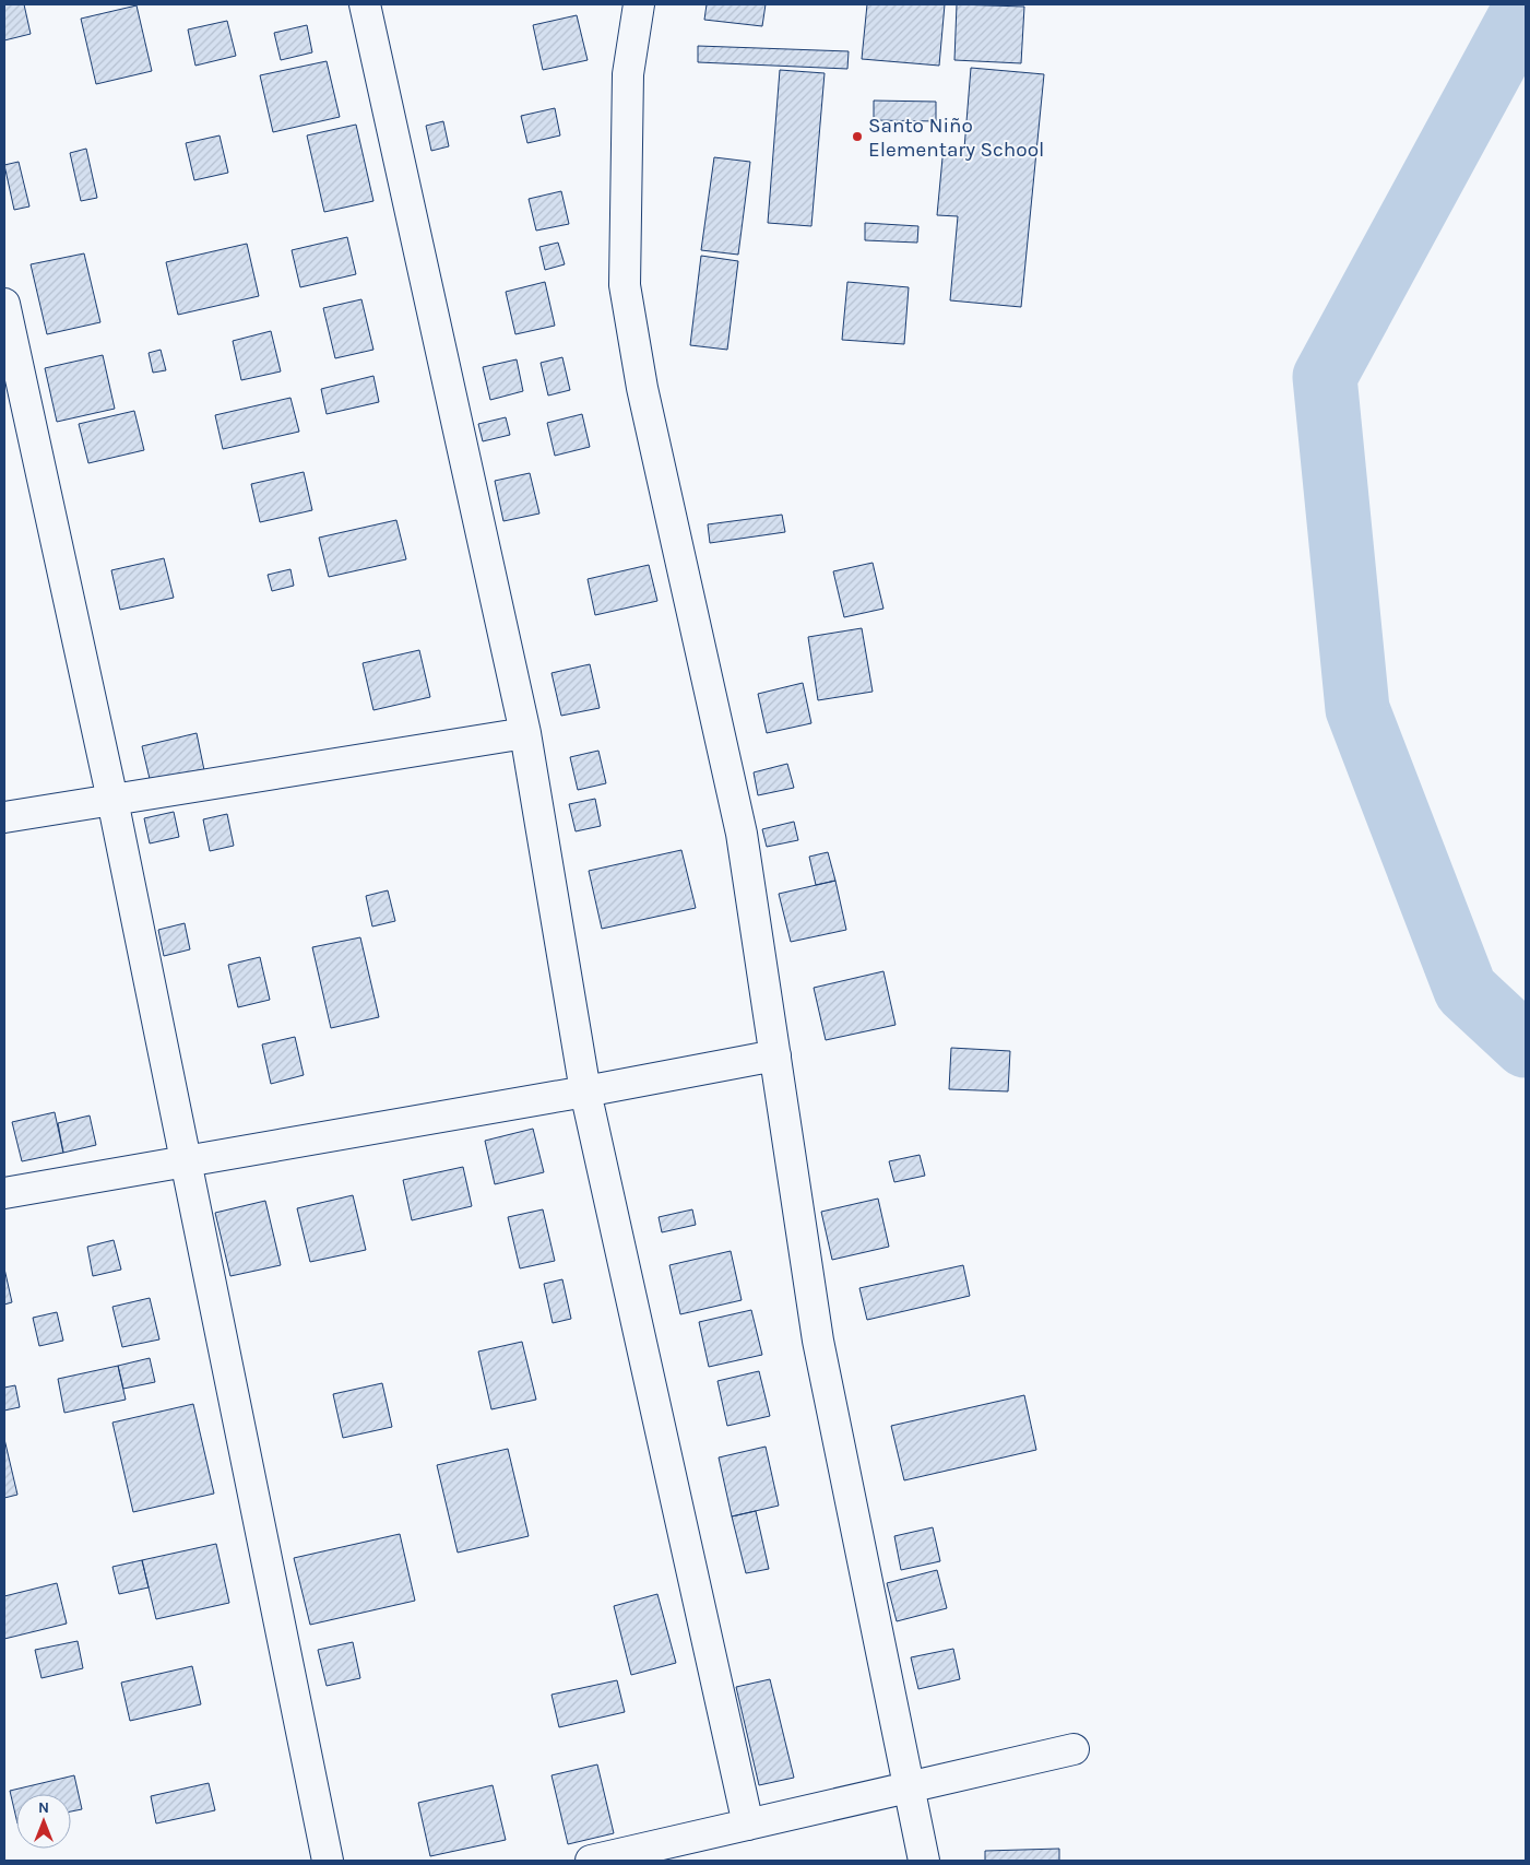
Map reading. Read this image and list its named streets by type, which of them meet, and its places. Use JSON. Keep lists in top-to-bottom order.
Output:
{
  "places": ["Santo Niño Elementary School"],
  "north": "top"
}
